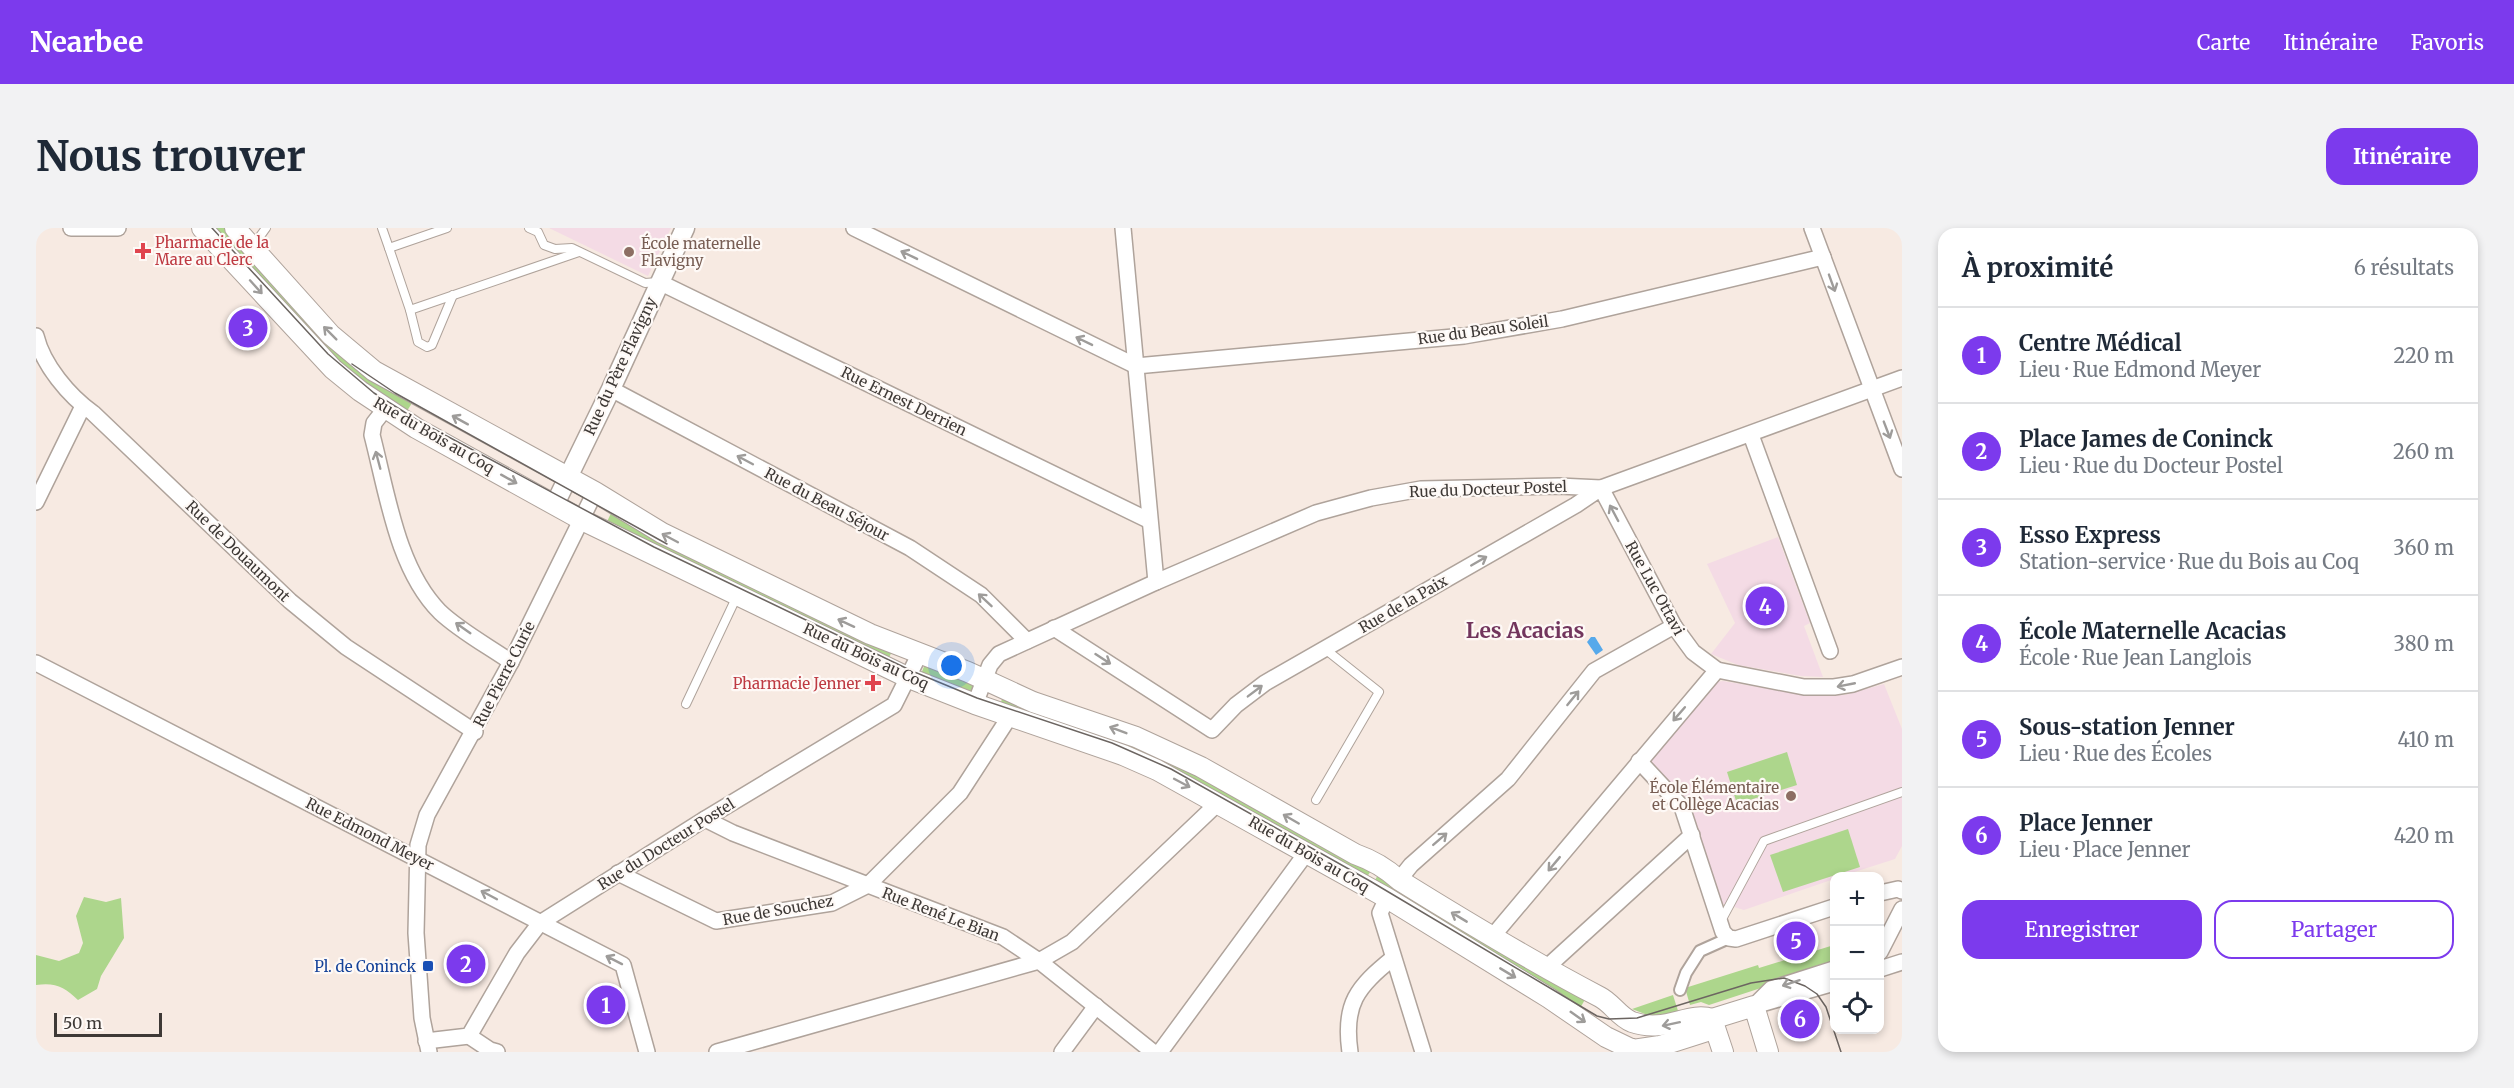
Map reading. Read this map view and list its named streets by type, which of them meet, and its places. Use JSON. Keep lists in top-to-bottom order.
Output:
{
  "streets": {
    "main road": ["Rue du Bois au Coq"],
    "street": [
      "Rue du Beau Soleil",
      "Rue du Père Flavigny",
      "Rue Ernest Derrien",
      "Rue du Docteur Postel",
      "Rue du Beau Séjour",
      "Rue de Douaumont",
      "Rue Luc Ottavi",
      "Rue de la Paix",
      "Rue Pierre Curie",
      "Rue Edmond Meyer",
      "Rue de Souchez",
      "Rue René Le Bian"
    ]
  },
  "crossings": [
    ["Rue du Père Flavigny", "Rue Ernest Derrien"],
    ["Rue du Père Flavigny", "Rue du Bois au Coq"],
    ["Rue du Père Flavigny", "Rue du Beau Séjour"],
    ["Rue du Bois au Coq", "Rue du Docteur Postel"],
    ["Rue du Bois au Coq", "Rue Pierre Curie"],
    ["Rue du Bois au Coq", "Rue de Souchez"],
    ["Rue du Docteur Postel", "Rue du Beau Séjour"],
    ["Rue du Docteur Postel", "Rue Luc Ottavi"],
    ["Rue du Docteur Postel", "Rue de la Paix"],
    ["Rue du Docteur Postel", "Rue Edmond Meyer"],
    ["Rue du Docteur Postel", "Rue de Souchez"],
    ["Rue du Docteur Postel", "Rue René Le Bian"],
    ["Rue de Douaumont", "Rue Pierre Curie"],
    ["Rue Luc Ottavi", "Rue de la Paix"],
    ["Rue Pierre Curie", "Rue Edmond Meyer"],
    ["Rue de Souchez", "Rue René Le Bian"]
  ],
  "one_way": [
    "Rue du Beau Séjour",
    "Rue Luc Ottavi",
    "Rue de la Paix",
    "Rue Edmond Meyer"
  ],
  "districts": ["Les Acacias"],
  "places": {
    "health": ["Pharmacie de la Mare au Clerc", "Pharmacie Jenner"],
    "other": ["École maternelle Flavigny", "École Élémentaire et Collège Acacias"],
    "transit": ["Pl. de Coninck"]
  },
  "scale_bar": "50 m",
  "page": {
    "header": "Nearbee",
    "nav": ["Carte", "Itinéraire", "Favoris"],
    "buttons": [
      "Itinéraire",
      ["Enregistrer", "Partager"]
    ],
    "title": "Nous trouver",
    "heading": ["À proximité", "6 résultats"],
    "pins": [
      "3",
      "4",
      "5",
      "2",
      "1",
      "6"
    ],
    "list": [
      {
        "mark": "1",
        "name": "Centre Médical",
        "note": "Lieu · Rue Edmond Meyer",
        "value": "220 m"
      },
      {
        "mark": "2",
        "name": "Place James de Coninck",
        "note": "Lieu · Rue du Docteur Postel",
        "value": "260 m"
      },
      {
        "mark": "3",
        "name": "Esso Express",
        "note": "Station-service · Rue du Bois au Coq",
        "value": "360 m"
      },
      {
        "mark": "4",
        "name": "École Maternelle Acacias",
        "note": "École · Rue Jean Langlois",
        "value": "380 m"
      },
      {
        "mark": "5",
        "name": "Sous-station Jenner",
        "note": "Lieu · Rue des Écoles",
        "value": "410 m"
      },
      {
        "mark": "6",
        "name": "Place Jenner",
        "note": "Lieu · Place Jenner",
        "value": "420 m"
      }
    ],
    "map_buttons": ["+", "−"],
    "scale": "50 m"
  }
}
